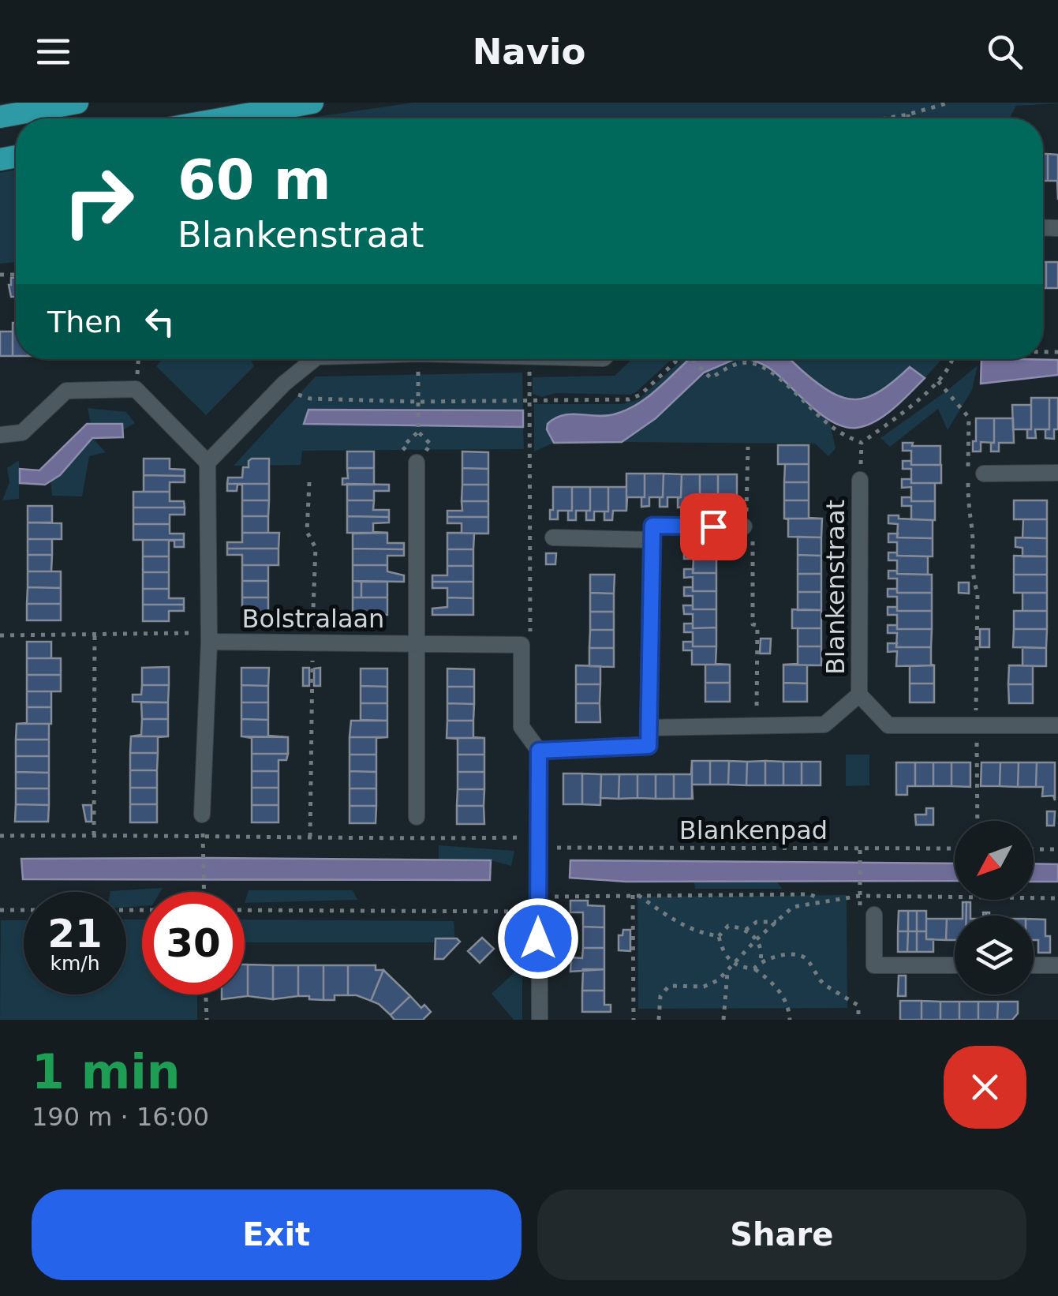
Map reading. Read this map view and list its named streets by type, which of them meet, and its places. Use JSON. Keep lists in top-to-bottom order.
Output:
{
  "streets": {
    "street": ["Blankenstraat", "Bolstralaan"],
    "path": ["Blankenpad"]
  },
  "north": "bottom left",
  "page": {
    "header": "Navio",
    "turn": ["60 m", "Blankenstraat"],
    "then": "Then",
    "speed": "21 km/h",
    "limit": "30",
    "heading": ["1 min", "190 m · 16:00"],
    "buttons": ["Exit", "Share"]
  }
}
